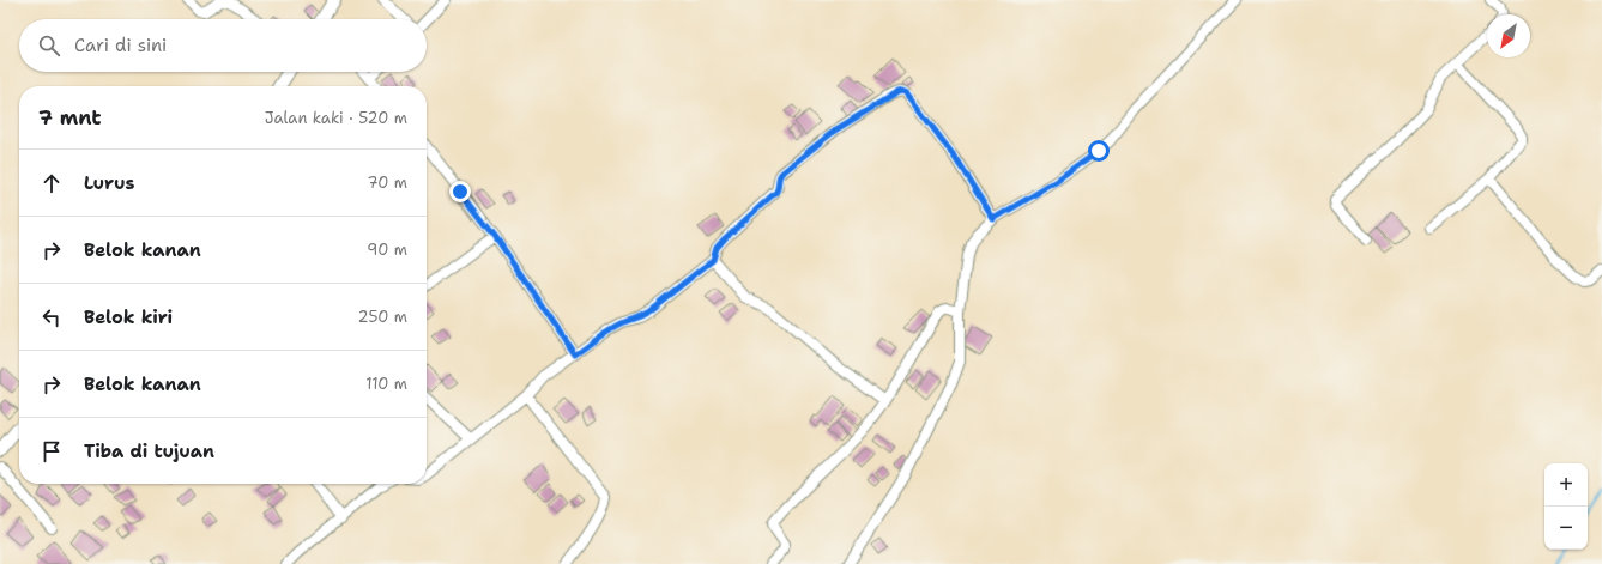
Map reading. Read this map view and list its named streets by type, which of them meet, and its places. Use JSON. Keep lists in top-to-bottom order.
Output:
{
  "north": "bottom left",
  "page": {
    "search": "Cari di sini",
    "heading": ["7 mnt", "Jalan kaki · 520 m"],
    "list": [
      ["Lurus", "70 m"],
      ["Belok kanan", "90 m"],
      ["Belok kiri", "250 m"],
      ["Belok kanan", "110 m"],
      "Tiba di tujuan"
    ],
    "map_buttons": ["+", "−"]
  }
}
